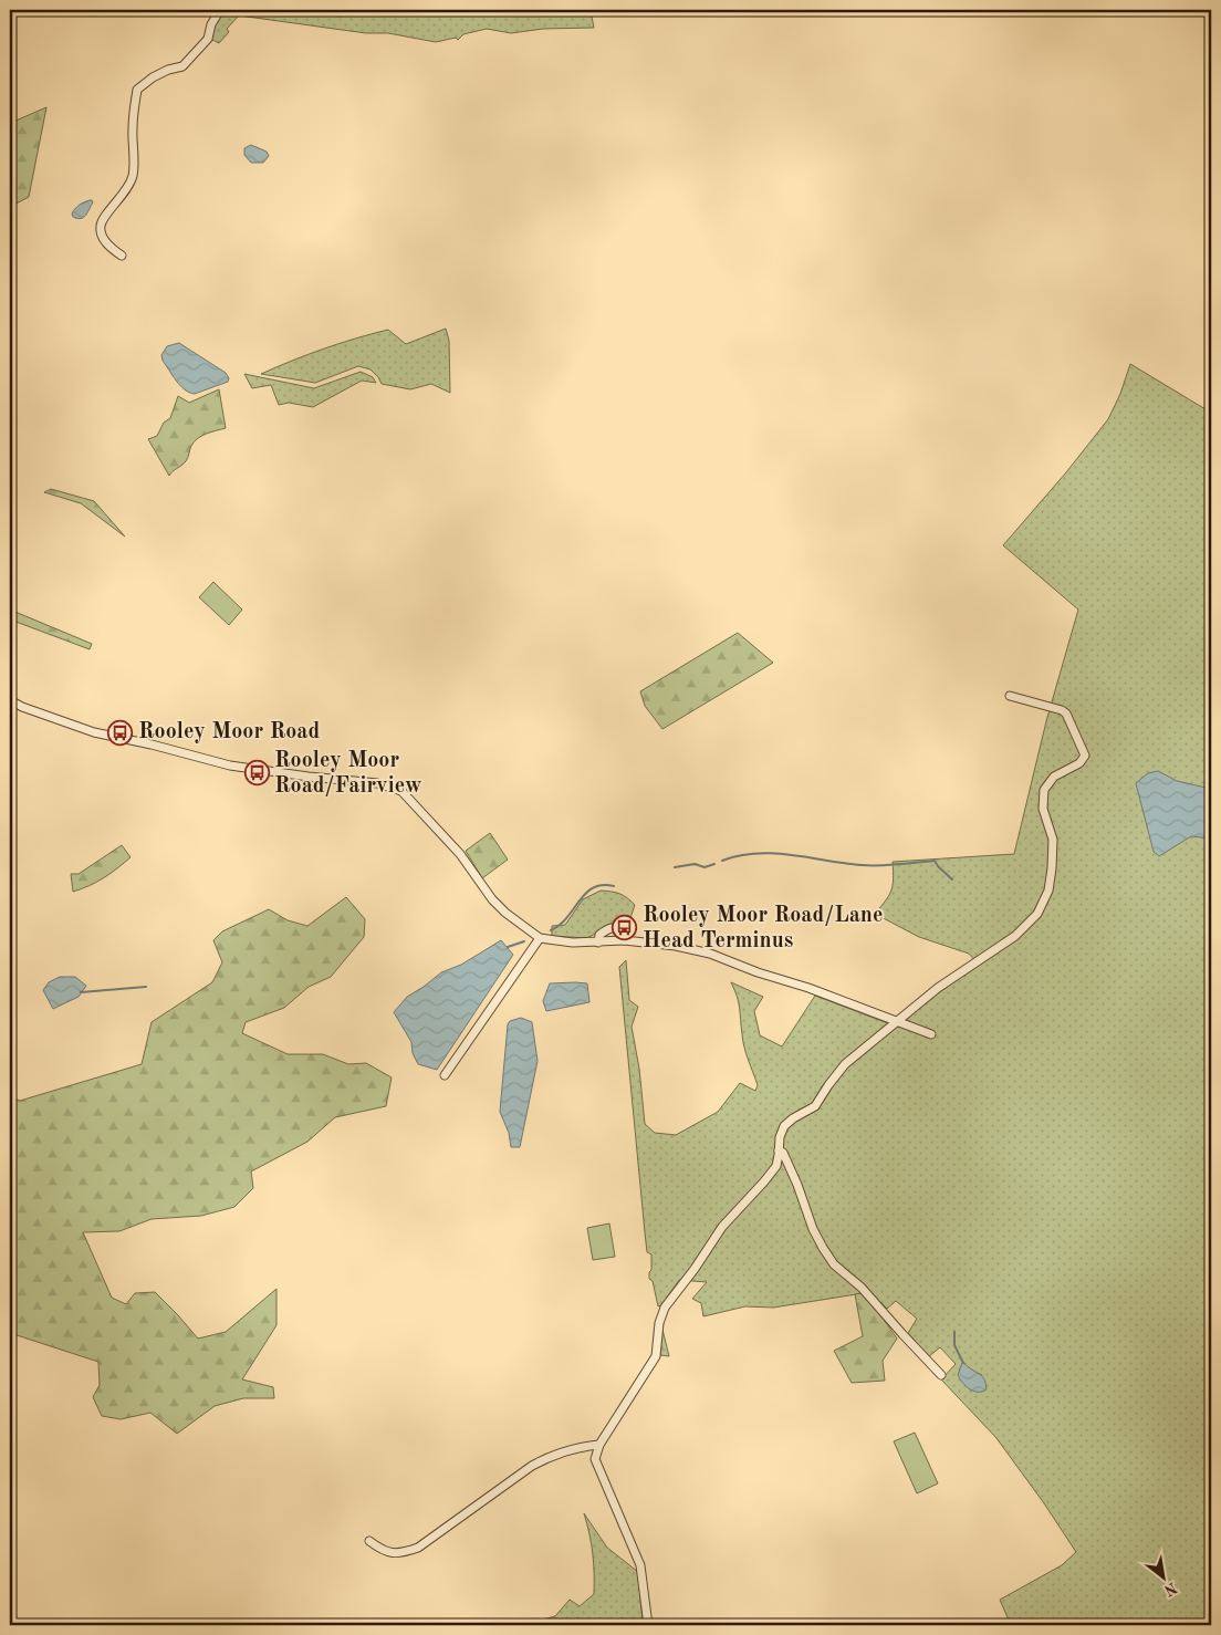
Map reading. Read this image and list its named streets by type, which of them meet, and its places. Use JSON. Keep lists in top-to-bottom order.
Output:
{
  "places": {
    "bus stop": ["Rooley Moor Road", "Rooley Moor Road/Fairview", "Rooley Moor Road/Lane Head Terminus"]
  },
  "north": "bottom right"
}
